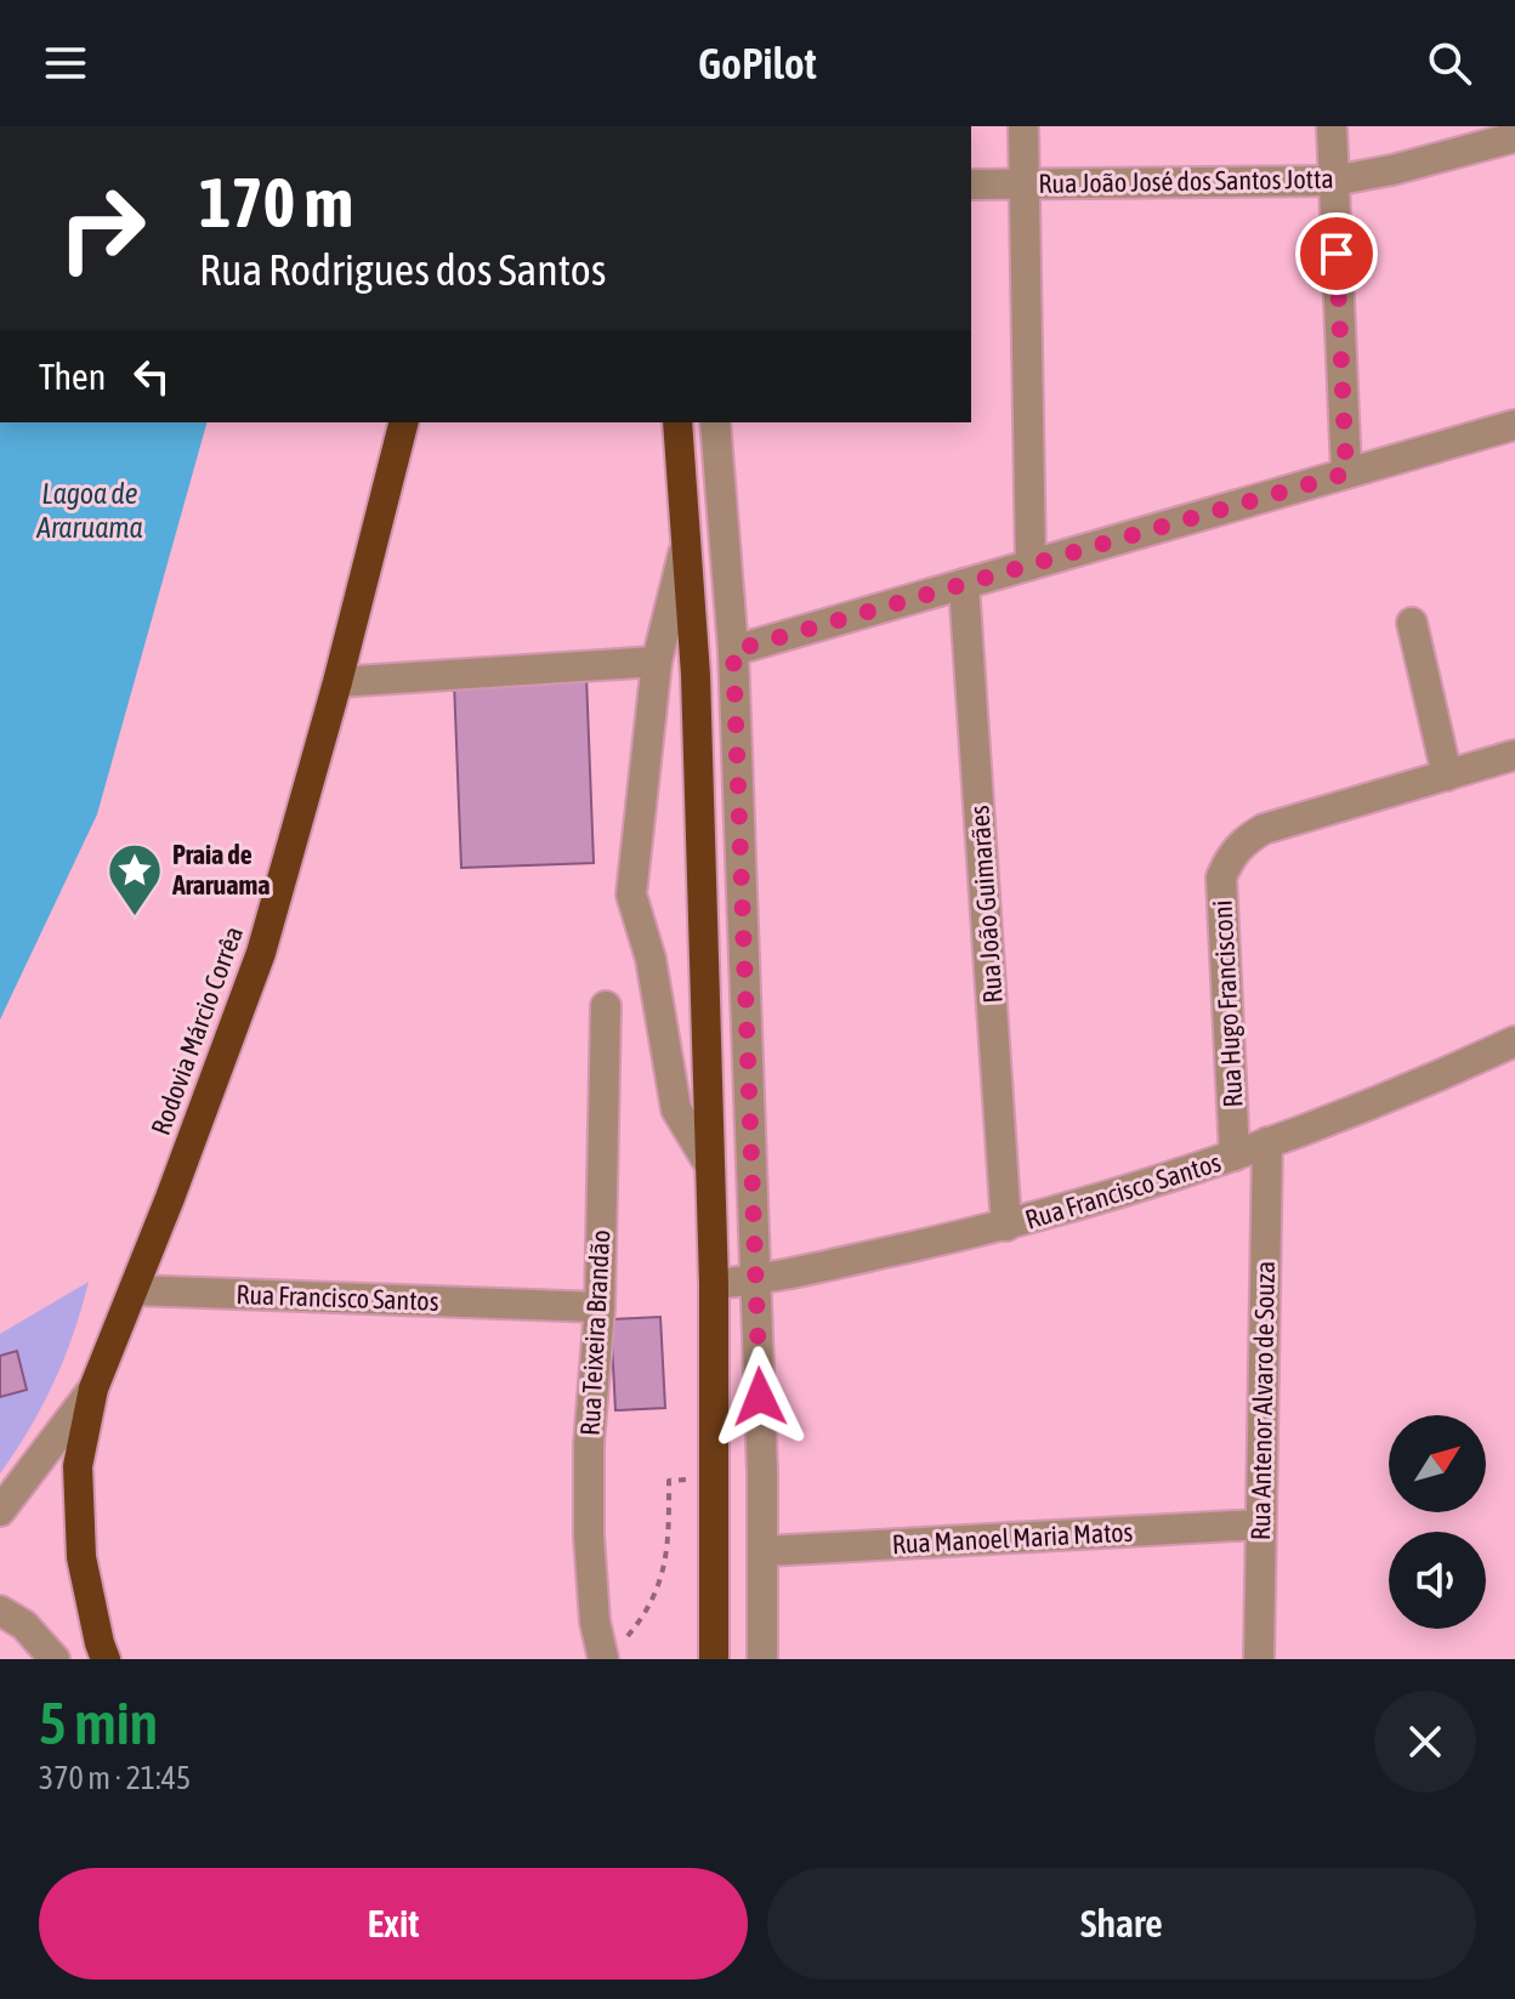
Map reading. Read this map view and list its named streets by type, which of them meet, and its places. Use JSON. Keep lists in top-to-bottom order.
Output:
{
  "streets": {
    "highway": ["Rodovia Márcio Corrêa"],
    "street": [
      "Rua João José dos Santos Jotta",
      "Rua João Guimarães",
      "Rua Hugo Francisconi",
      "Rua Francisco Santos",
      "Rua Teixeira Brandão",
      "Rua Antenor Alvaro de Souza",
      "Rua Manoel Maria Matos"
    ]
  },
  "crossings": [
    ["Rua João Guimarães", "Rua Francisco Santos"],
    ["Rua Hugo Francisconi", "Rua Francisco Santos"],
    ["Rodovia Márcio Corrêa", "Rua Francisco Santos"],
    ["Rua Francisco Santos", "Rua Teixeira Brandão"],
    ["Rua Francisco Santos", "Rua Antenor Alvaro de Souza"],
    ["Rua Antenor Alvaro de Souza", "Rua Manoel Maria Matos"]
  ],
  "water": ["Lagoa de Araruama"],
  "places": {
    "place": ["Praia de Araruama"]
  },
  "north": "top right",
  "page": {
    "header": "GoPilot",
    "turn": ["170 m", "Rua Rodrigues dos Santos"],
    "then": "Then",
    "heading": ["5 min", "370 m · 21:45"],
    "buttons": ["Exit", "Share"]
  }
}
